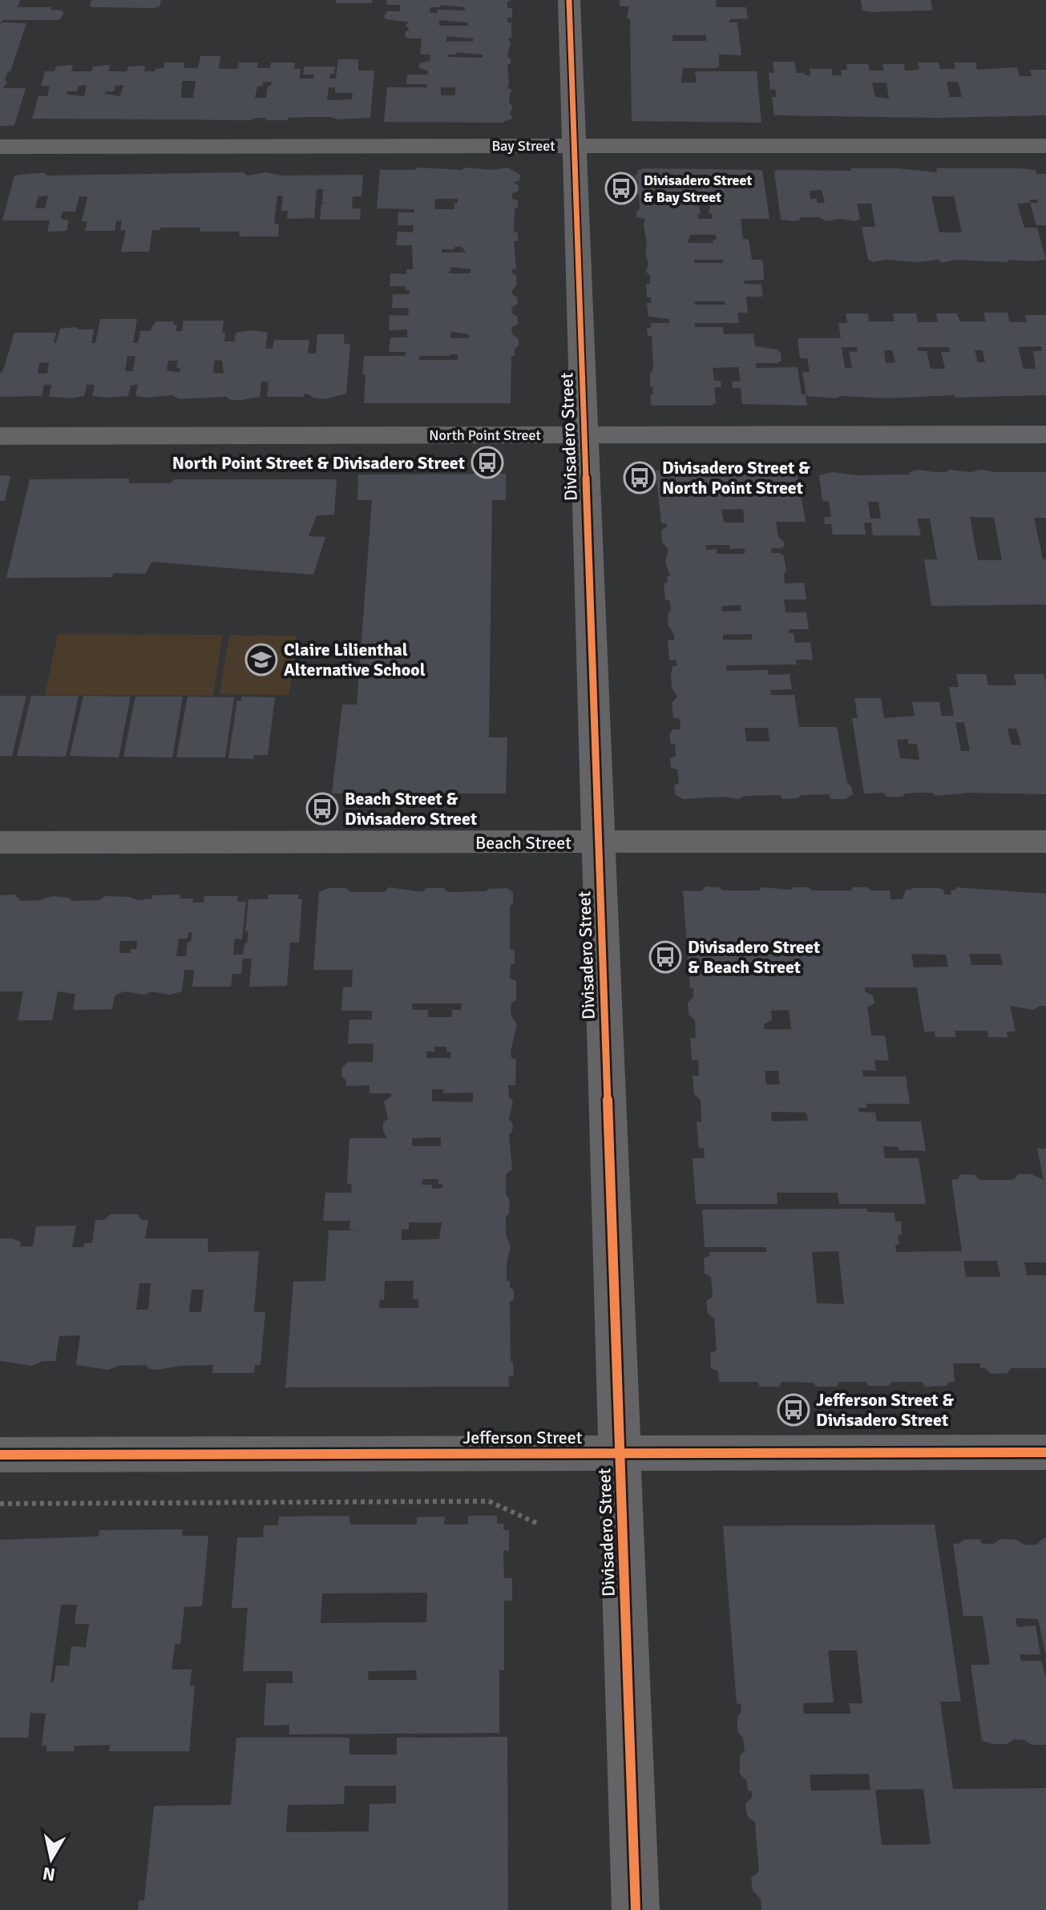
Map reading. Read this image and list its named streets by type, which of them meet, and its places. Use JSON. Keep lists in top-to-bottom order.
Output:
{
  "streets": {
    "street": [
      "Bay Street",
      "North Point Street",
      "Divisadero Street",
      "Beach Street",
      "Jefferson Street"
    ]
  },
  "crossings": [
    ["Bay Street", "Divisadero Street"],
    ["North Point Street", "Divisadero Street"],
    ["Divisadero Street", "Beach Street"],
    ["Divisadero Street", "Jefferson Street"]
  ],
  "places": {
    "bus stop": [
      "Divisadero Street & Bay Street",
      "North Point Street & Divisadero Street",
      "Divisadero Street & North Point Street",
      "Beach Street & Divisadero Street",
      "Divisadero Street & Beach Street",
      "Jefferson Street & Divisadero Street"
    ],
    "school or university": ["Claire Lilienthal Alternative School"]
  },
  "north": "bottom"
}
